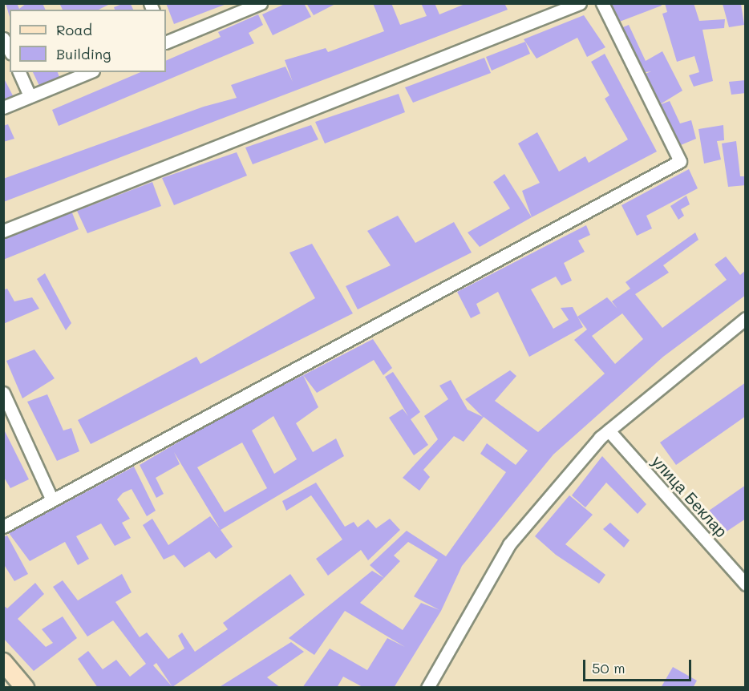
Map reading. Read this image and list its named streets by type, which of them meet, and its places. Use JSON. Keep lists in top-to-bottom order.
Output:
{
  "streets": {
    "street": ["улица Беклар"]
  },
  "legend": ["Road", "Building"],
  "scale_bar": "50 m"
}
